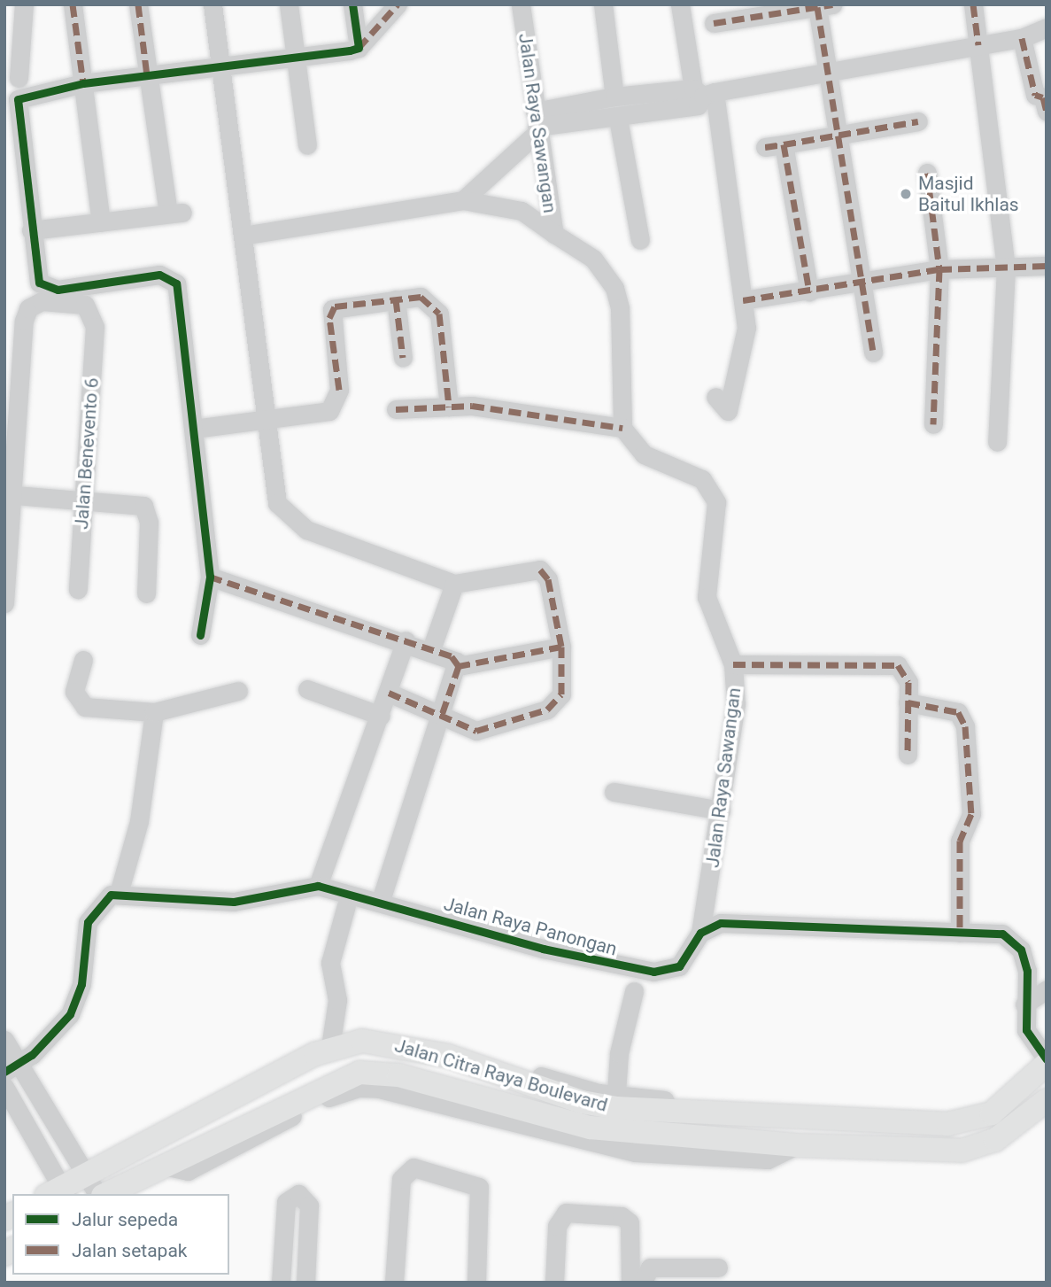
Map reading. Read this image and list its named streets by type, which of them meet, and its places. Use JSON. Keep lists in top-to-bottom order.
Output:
{
  "streets": {
    "main road": ["Jalan Citra Raya Boulevard"],
    "street": ["Jalan Raya Sawangan", "Jalan Benevento 6", "Jalan Raya Panongan"]
  },
  "crossings": [
    ["Jalan Raya Sawangan", "Jalan Raya Panongan"]
  ],
  "places": ["Masjid Baitul Ikhlas"],
  "legend": ["Jalur sepeda", "Jalan setapak"]
}
